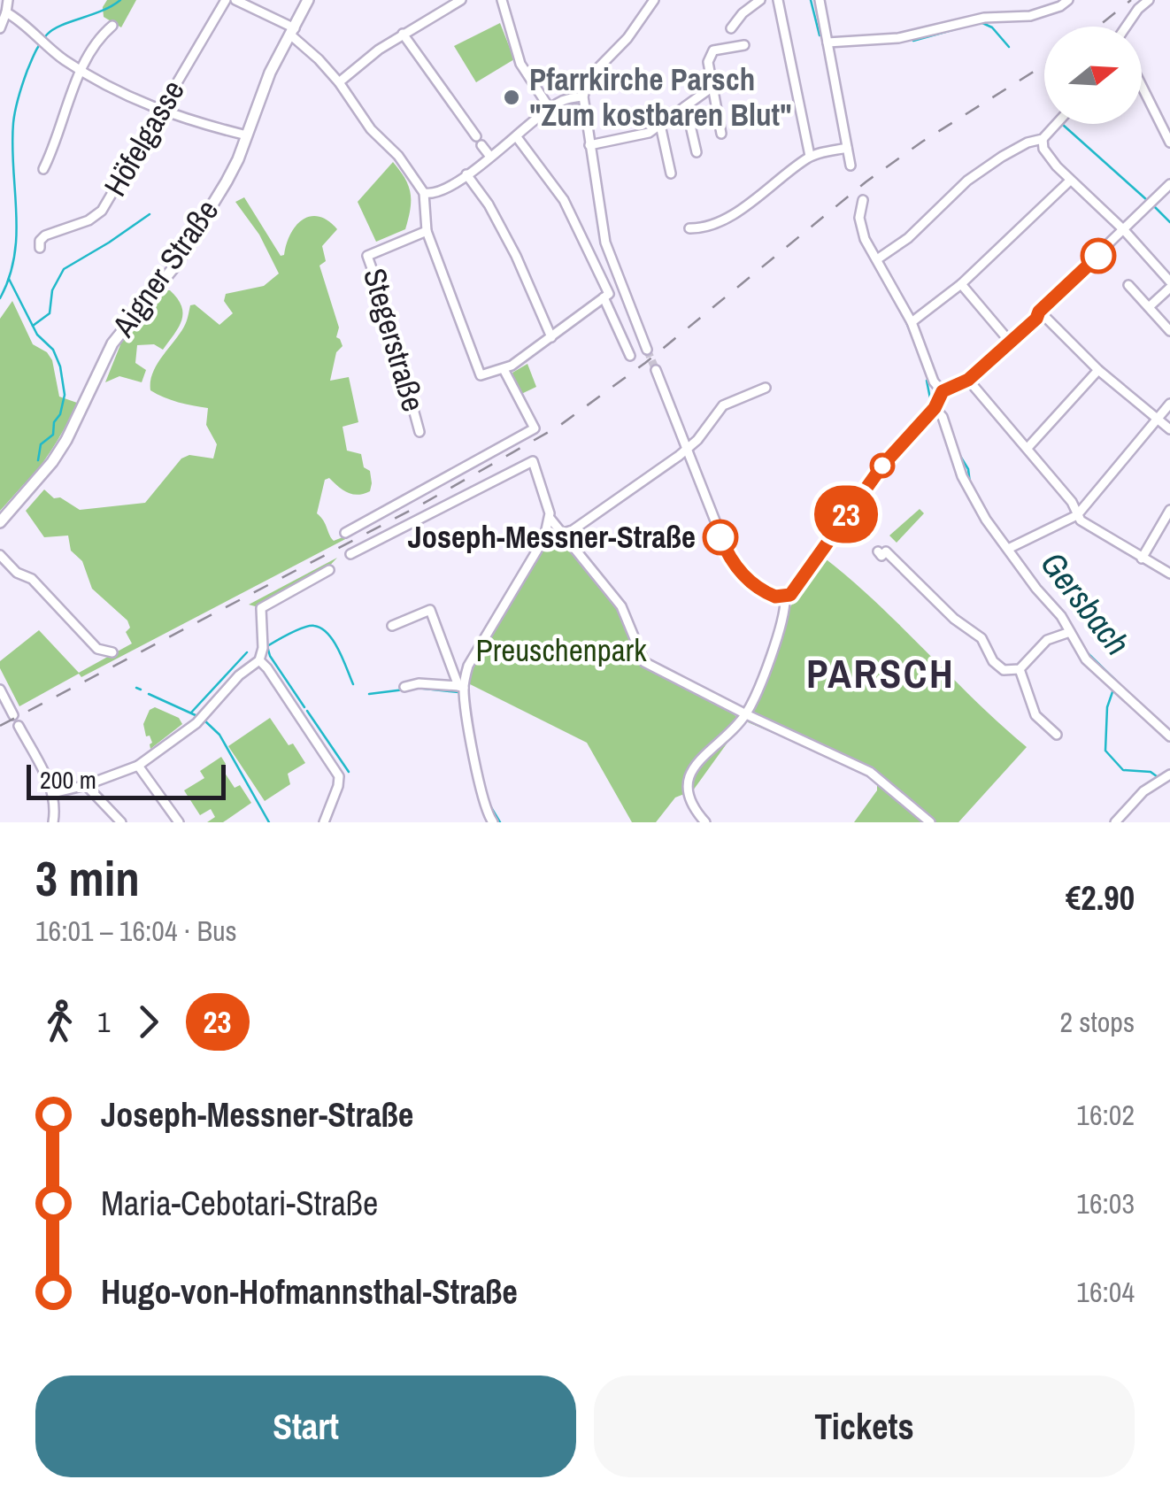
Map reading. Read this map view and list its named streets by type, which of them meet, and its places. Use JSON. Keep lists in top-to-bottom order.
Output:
{
  "streets": {
    "main road": ["Aigner Straße"],
    "street": ["Höfelgasse", "Stegerstraße"]
  },
  "districts": ["PARSCH"],
  "water": ["Gersbach"],
  "parks": ["Preuschenpark"],
  "places": ["Pfarrkirche Parsch \"Zum kostbaren Blut\"", "Joseph-Messner-Straße"],
  "lines": ["bus line 23"],
  "scale_bar": "200 m",
  "north": "right",
  "page": {
    "on_map": "23",
    "scale": "200 m",
    "heading": ["3 min", "16:01 – 16:04 · Bus", "€2.90"],
    "legs": ["1", "23", "2 stops"],
    "list": [
      {
        "name": "Joseph-Messner-Straße",
        "value": "16:02"
      },
      {
        "name": "Maria-Cebotari-Straße",
        "value": "16:03"
      },
      {
        "name": "Hugo-von-Hofmannsthal-Straße",
        "value": "16:04"
      }
    ],
    "buttons": ["Start", "Tickets"]
  }
}
